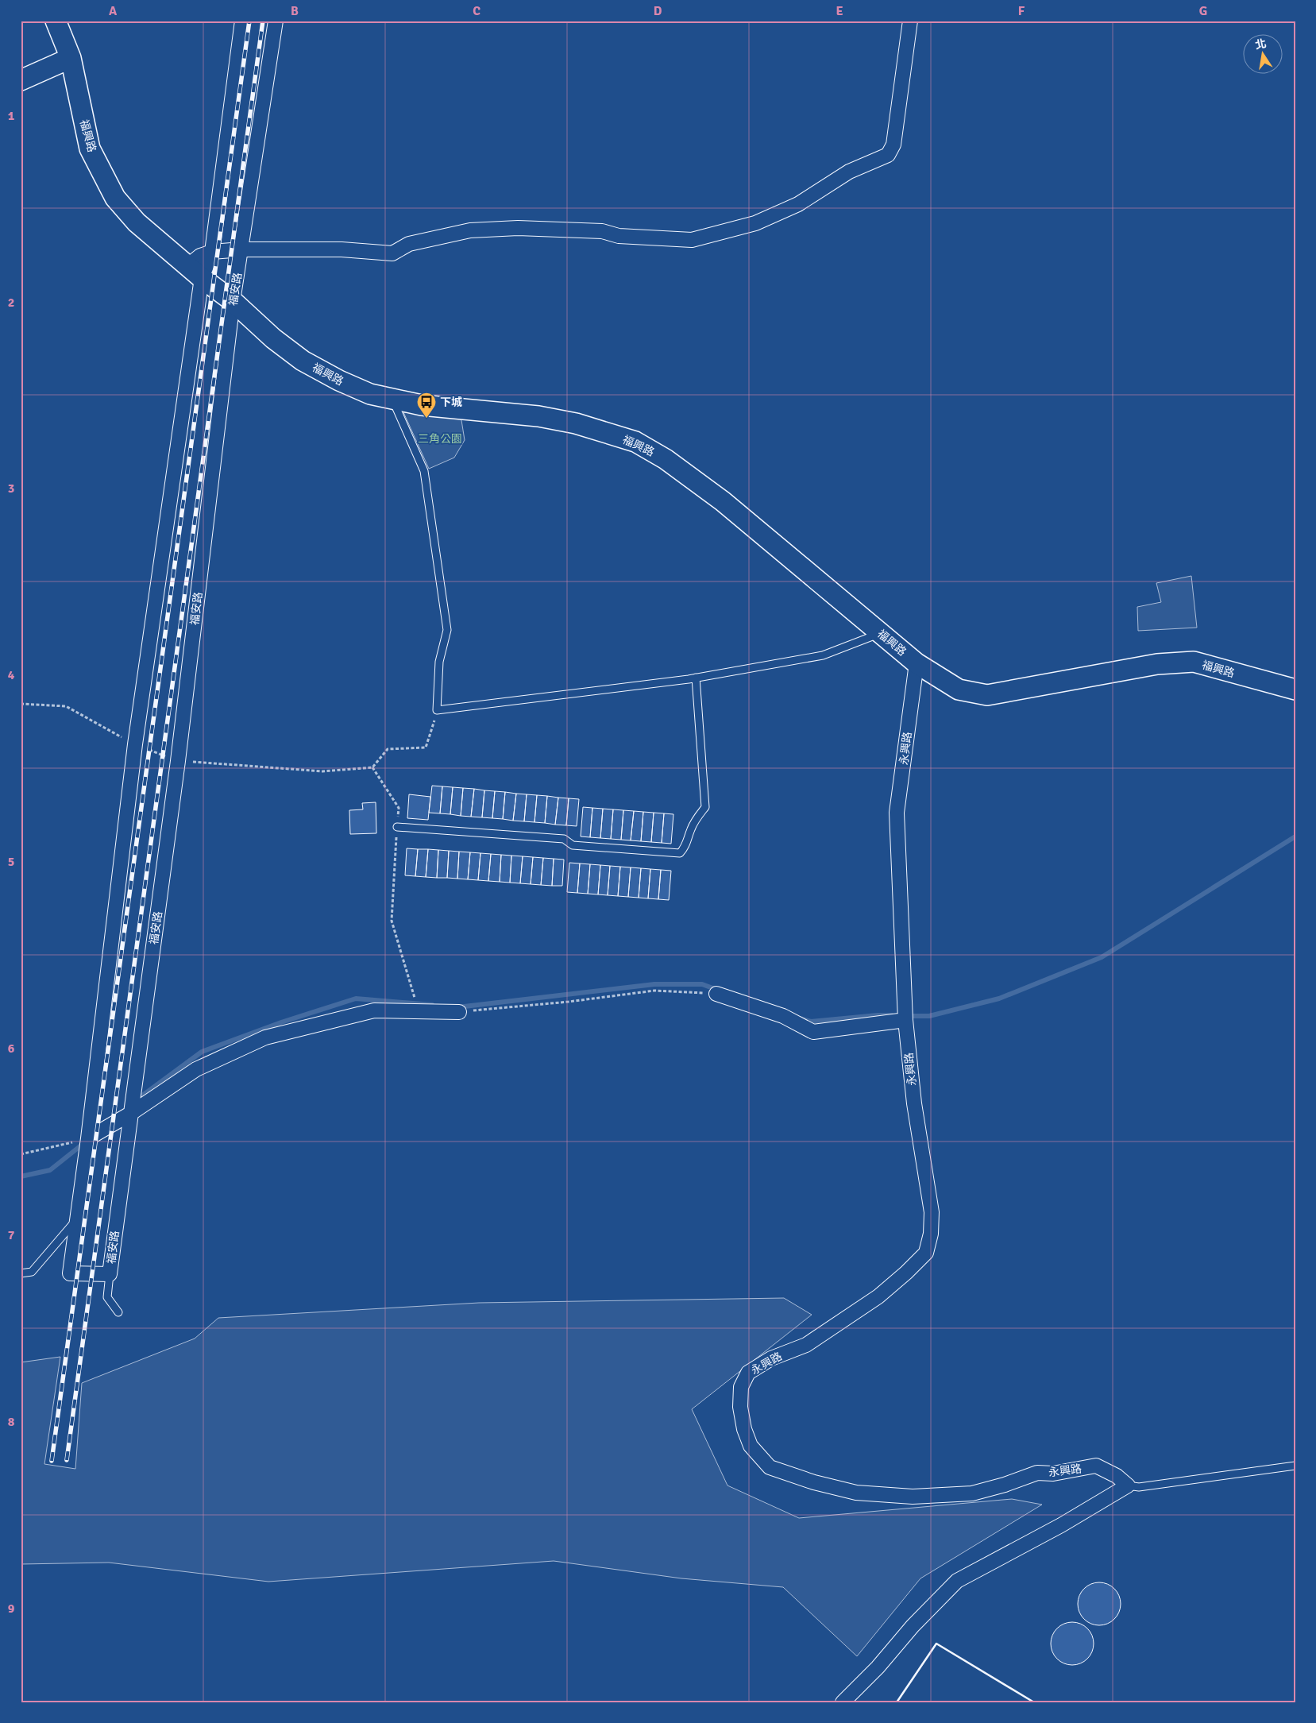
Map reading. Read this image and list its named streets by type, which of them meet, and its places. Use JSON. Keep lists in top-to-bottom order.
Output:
{
  "streets": {
    "street": ["福興路", "福安路", "永興路"]
  },
  "crossings": [
    ["福興路", "福安路"],
    ["福興路", "永興路"]
  ],
  "parks": ["三角公園"],
  "places": {
    "bus stop": ["下城"]
  },
  "north": "top",
  "grid": {
    "columns": [
      "A",
      "B",
      "C",
      "D",
      "E",
      "F",
      "G"
    ],
    "rows": [
      "1",
      "2",
      "3",
      "4",
      "5",
      "6",
      "7",
      "8",
      "9"
    ]
  }
}
